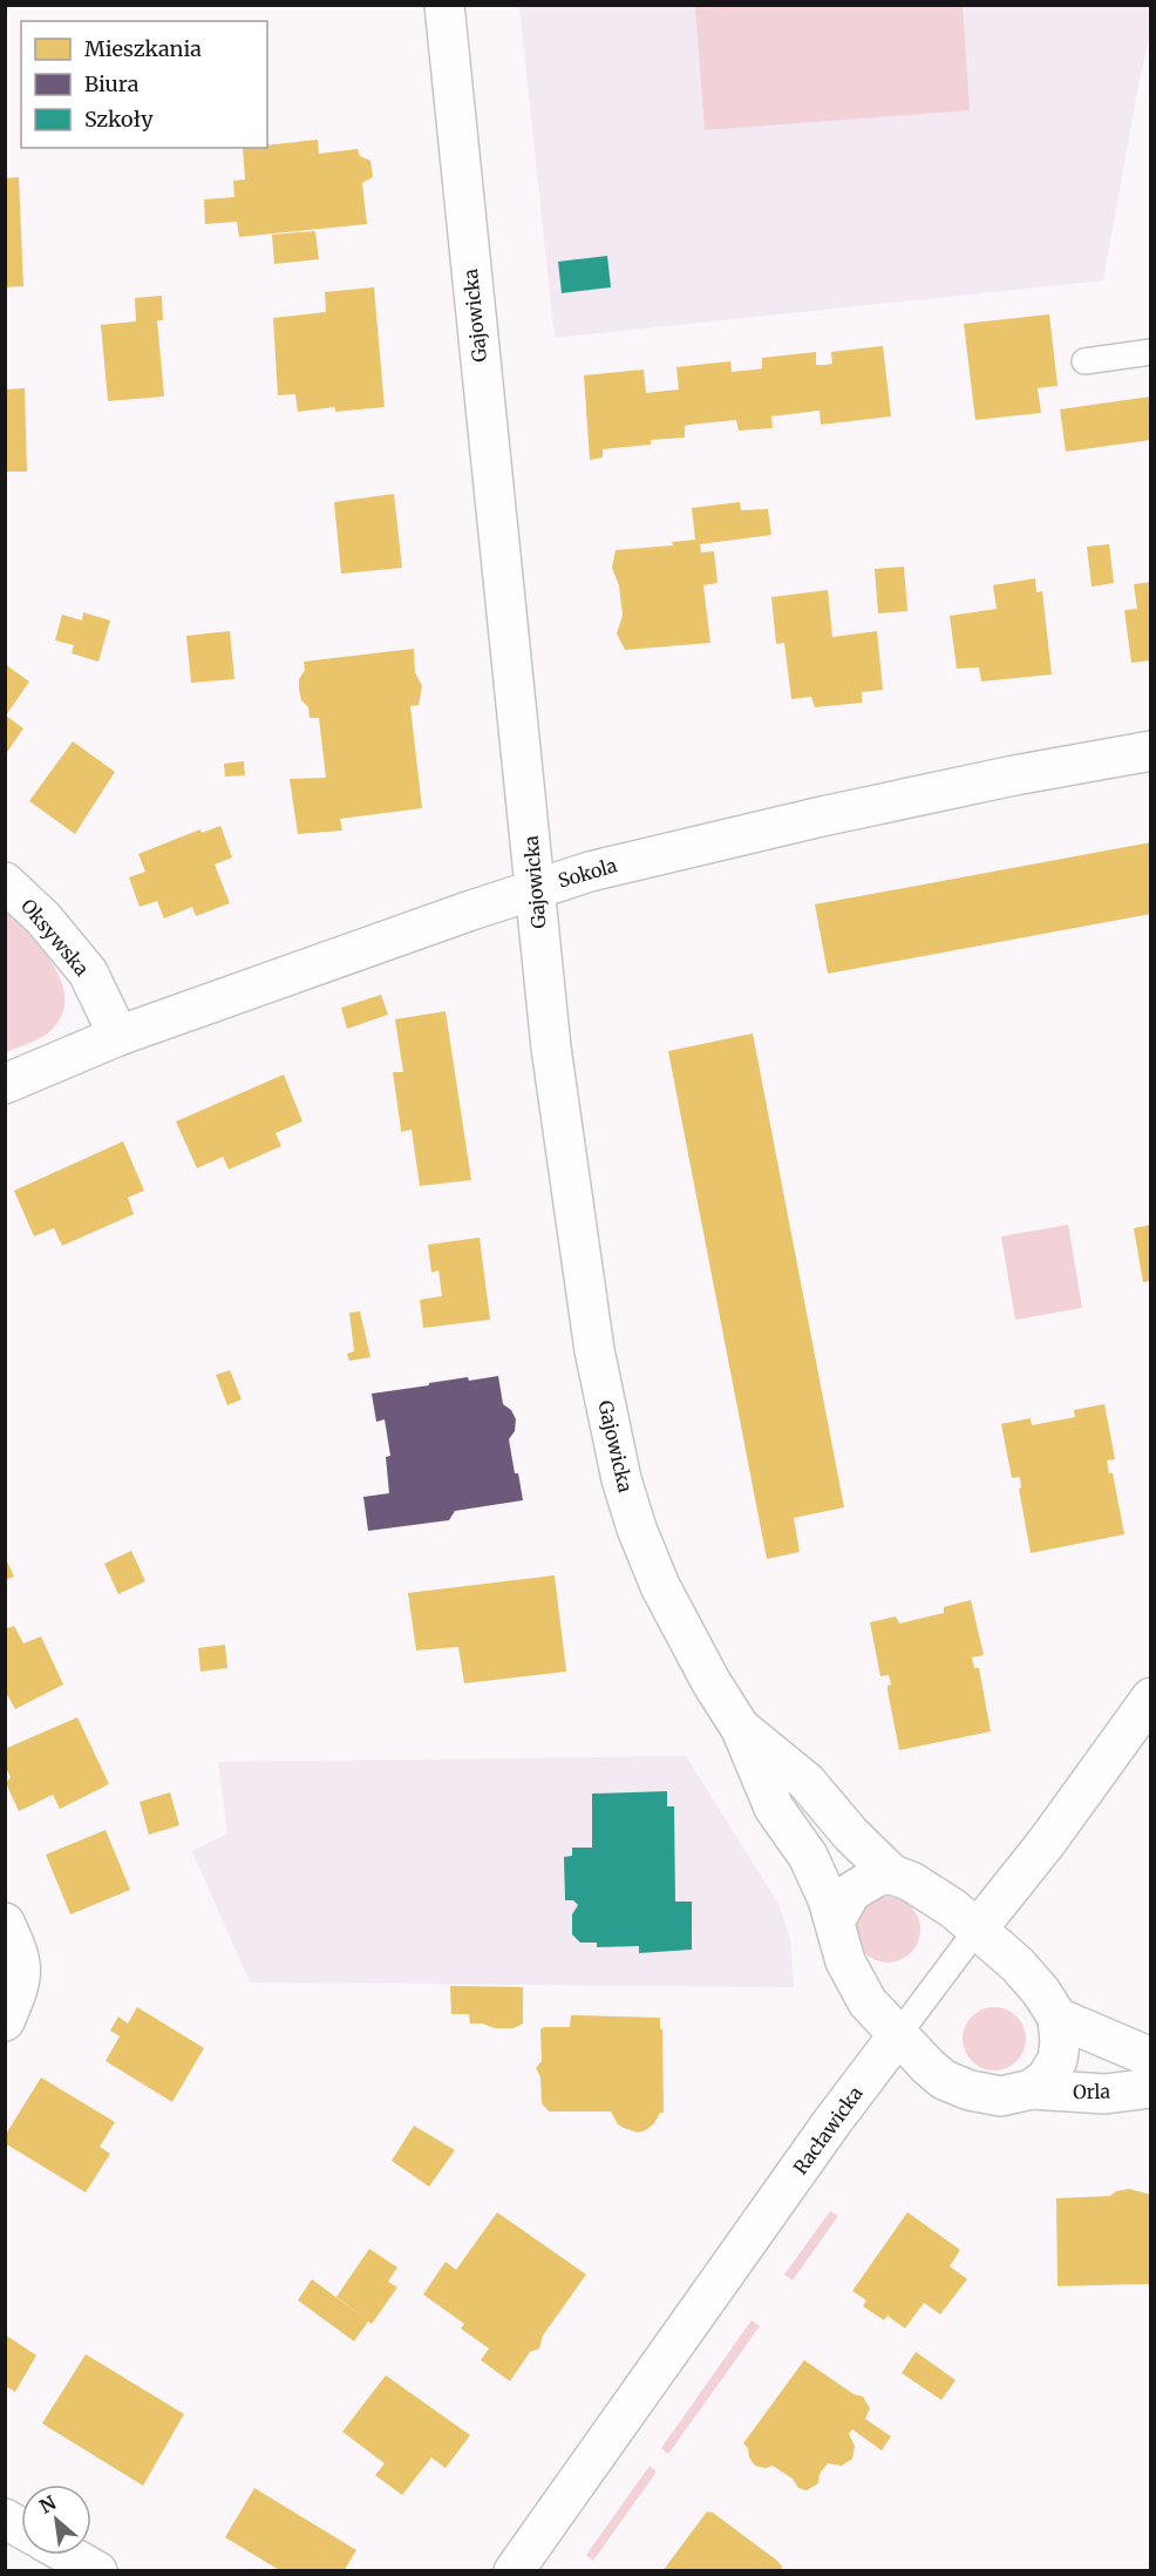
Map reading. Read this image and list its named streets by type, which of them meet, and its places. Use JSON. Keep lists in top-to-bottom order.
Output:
{
  "streets": {
    "street": [
      "Gajowicka",
      "Sokola",
      "Oksywska",
      "Orla",
      "Racławicka"
    ]
  },
  "crossings": [
    ["Gajowicka", "Sokola"],
    ["Gajowicka", "Orla"],
    ["Gajowicka", "Racławicka"],
    ["Sokola", "Oksywska"],
    ["Orla", "Racławicka"]
  ],
  "legend": ["Mieszkania", "Biura", "Szkoły"],
  "north": "top left"
}
